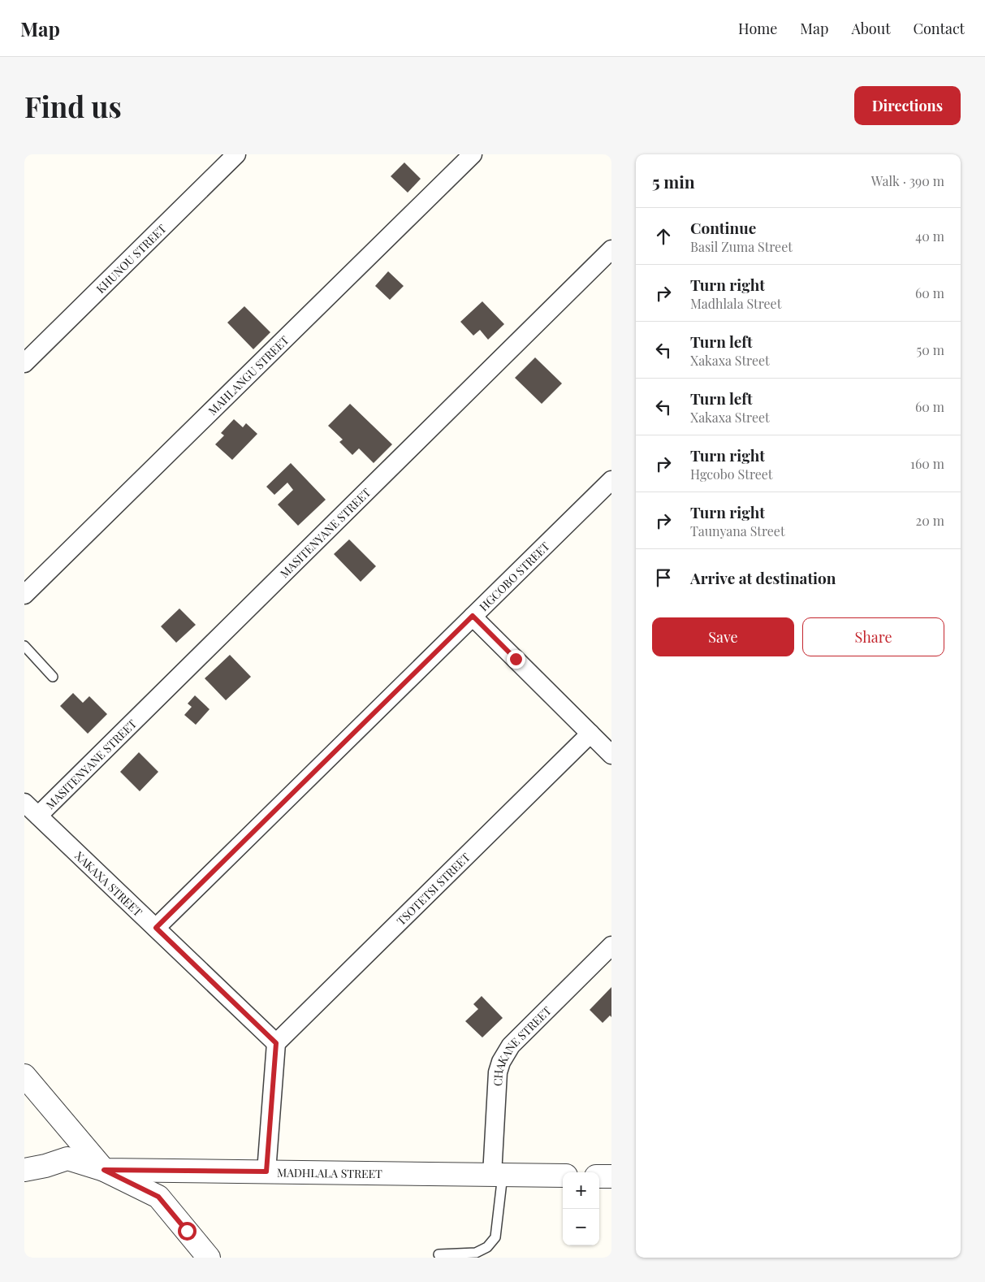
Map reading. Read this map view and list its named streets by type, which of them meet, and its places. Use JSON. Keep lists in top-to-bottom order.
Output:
{
  "streets": {
    "street": [
      "KHUNOU STREET",
      "MAHLANGU STREET",
      "MASITENYANE STREET",
      "HGCOBO STREET",
      "XAKAXA STREET",
      "TSOTETSI STREET",
      "CHAKANE STREET",
      "MADHLALA STREET"
    ]
  },
  "crossings": [
    ["MASITENYANE STREET", "XAKAXA STREET"],
    ["HGCOBO STREET", "XAKAXA STREET"],
    ["XAKAXA STREET", "TSOTETSI STREET"],
    ["CHAKANE STREET", "MADHLALA STREET"]
  ],
  "page": {
    "header": "Map",
    "nav": [
      "Home",
      "Map",
      "About",
      "Contact"
    ],
    "buttons": [
      "Directions",
      ["Save", "Share"]
    ],
    "title": "Find us",
    "heading": ["5 min", "Walk · 390 m"],
    "list": [
      ["Continue", "Basil Zuma Street", "40 m"],
      ["Turn right", "Madhlala Street", "60 m"],
      ["Turn left", "Xakaxa Street", "50 m"],
      ["Turn left", "Xakaxa Street", "60 m"],
      ["Turn right", "Hgcobo Street", "160 m"],
      ["Turn right", "Taunyana Street", "20 m"],
      "Arrive at destination"
    ],
    "map_buttons": ["+", "−"]
  }
}
